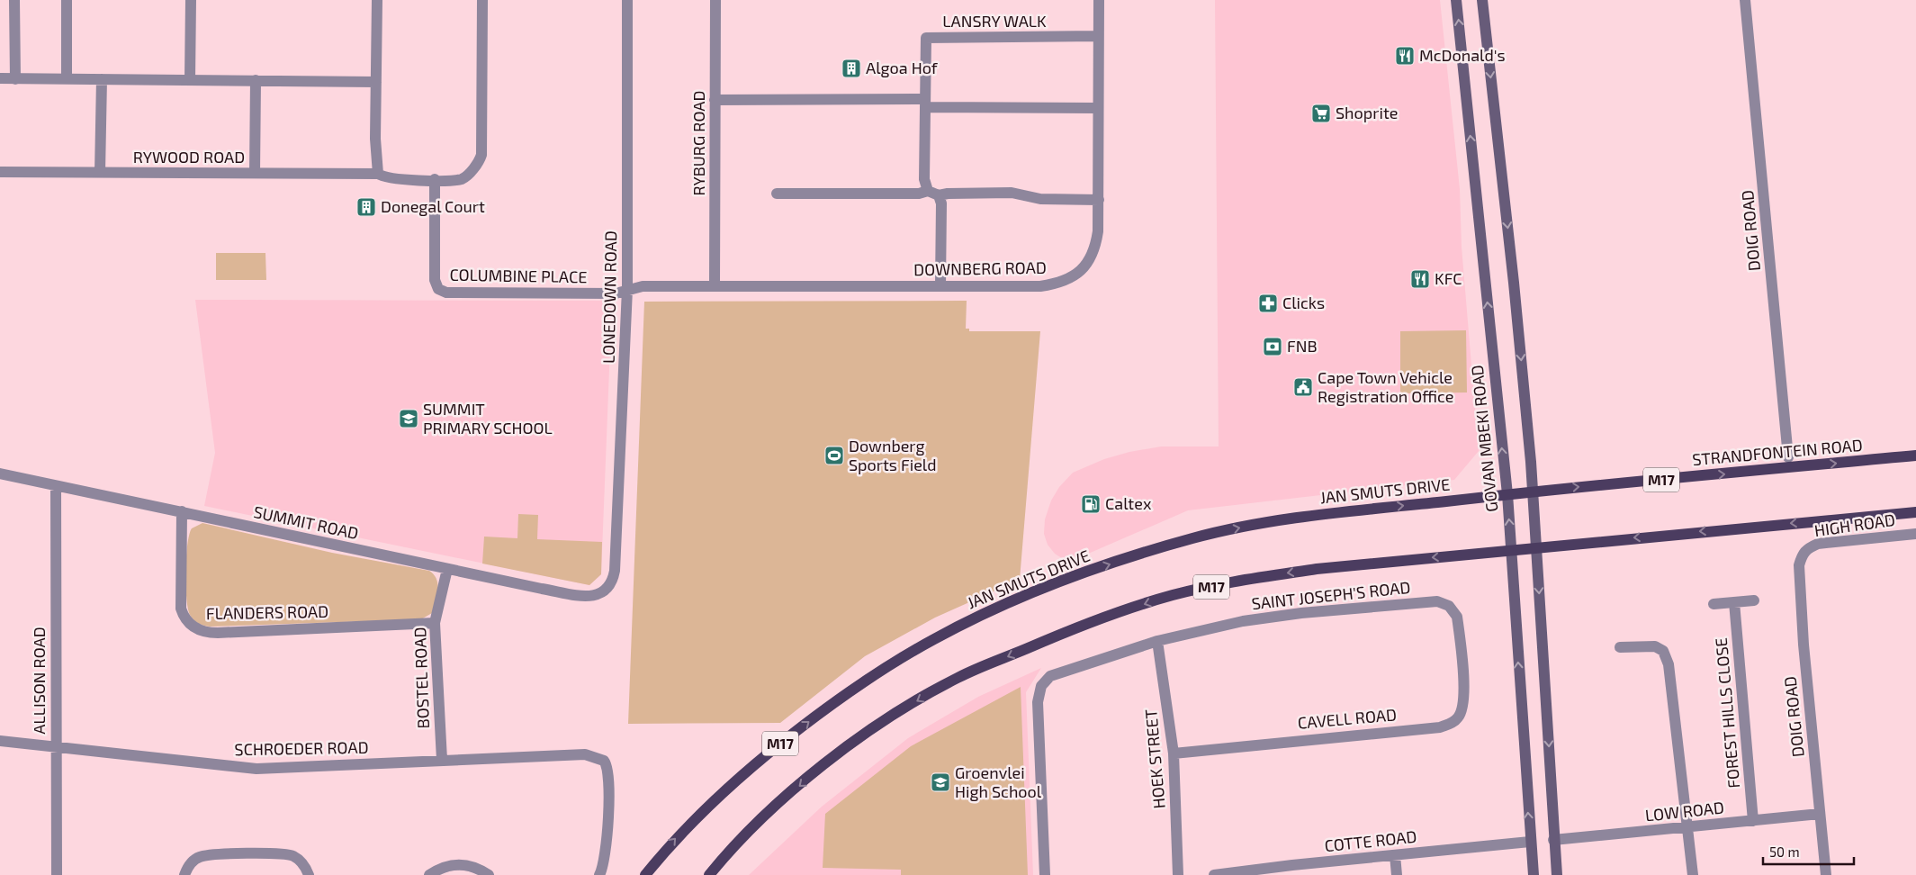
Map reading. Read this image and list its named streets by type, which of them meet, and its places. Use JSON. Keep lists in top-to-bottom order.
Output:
{
  "streets": {
    "main road": [
      "GOVAN MBEKI ROAD",
      "STRANDFONTEIN ROAD",
      "M17",
      "JAN SMUTS DRIVE"
    ],
    "street": [
      "LANSRY WALK",
      "RYBURG ROAD",
      "RYWOOD ROAD",
      "DOIG ROAD",
      "DOWNBERG ROAD",
      "COLUMBINE PLACE",
      "LONEDOWN ROAD",
      "SUMMIT ROAD",
      "HIGH ROAD",
      "SAINT JOSEPH'S ROAD",
      "FLANDERS ROAD",
      "BOSTEL ROAD",
      "ALLISON ROAD",
      "FOREST HILLS CLOSE",
      "CAVELL ROAD",
      "SCHROEDER ROAD",
      "HOEK STREET",
      "LOW ROAD",
      "COTTE ROAD"
    ]
  },
  "crossings": [
    ["LANSRY WALK", "DOWNBERG ROAD"],
    ["RYBURG ROAD", "DOWNBERG ROAD"],
    ["DOIG ROAD", "HIGH ROAD"],
    ["DOIG ROAD", "LOW ROAD"],
    ["DOWNBERG ROAD", "COLUMBINE PLACE"],
    ["DOWNBERG ROAD", "LONEDOWN ROAD"],
    ["COLUMBINE PLACE", "LONEDOWN ROAD"],
    ["LONEDOWN ROAD", "SUMMIT ROAD"],
    ["GOVAN MBEKI ROAD", "STRANDFONTEIN ROAD"],
    ["GOVAN MBEKI ROAD", "M17"],
    ["GOVAN MBEKI ROAD", "JAN SMUTS DRIVE"],
    ["GOVAN MBEKI ROAD", "COTTE ROAD"],
    ["STRANDFONTEIN ROAD", "JAN SMUTS DRIVE"],
    ["SUMMIT ROAD", "FLANDERS ROAD"],
    ["SUMMIT ROAD", "BOSTEL ROAD"],
    ["SUMMIT ROAD", "ALLISON ROAD"],
    ["SAINT JOSEPH'S ROAD", "CAVELL ROAD"],
    ["SAINT JOSEPH'S ROAD", "HOEK STREET"],
    ["FLANDERS ROAD", "BOSTEL ROAD"],
    ["BOSTEL ROAD", "SCHROEDER ROAD"],
    ["ALLISON ROAD", "SCHROEDER ROAD"],
    ["FOREST HILLS CLOSE", "LOW ROAD"],
    ["CAVELL ROAD", "HOEK STREET"]
  ],
  "places": {
    "restaurant": ["McDonald's", "KFC"],
    "building": ["Algoa Hof", "Donegal Court"],
    "supermarket": ["Shoprite"],
    "pharmacy": ["Clicks"],
    "bank": ["FNB"],
    "public building": ["Cape Town Vehicle Registration Office"],
    "school or university": ["SUMMIT PRIMARY SCHOOL", "Groenvlei High School"],
    "sports": ["Downberg Sports Field"],
    "fuel station": ["Caltex"]
  },
  "scale_bar": "50 m"
}
